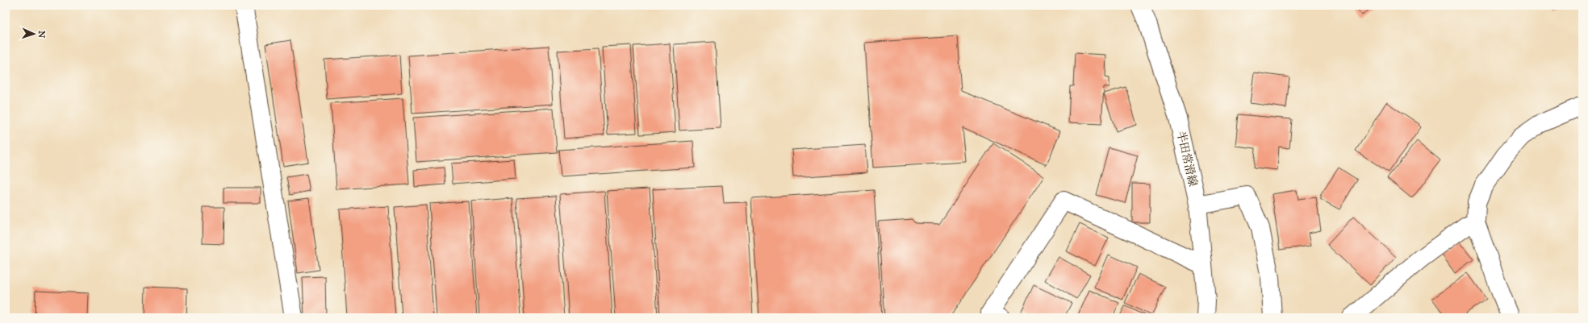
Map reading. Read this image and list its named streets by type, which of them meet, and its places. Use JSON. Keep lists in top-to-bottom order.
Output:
{
  "streets": {
    "street": ["半田常滑線"]
  },
  "north": "right"
}
